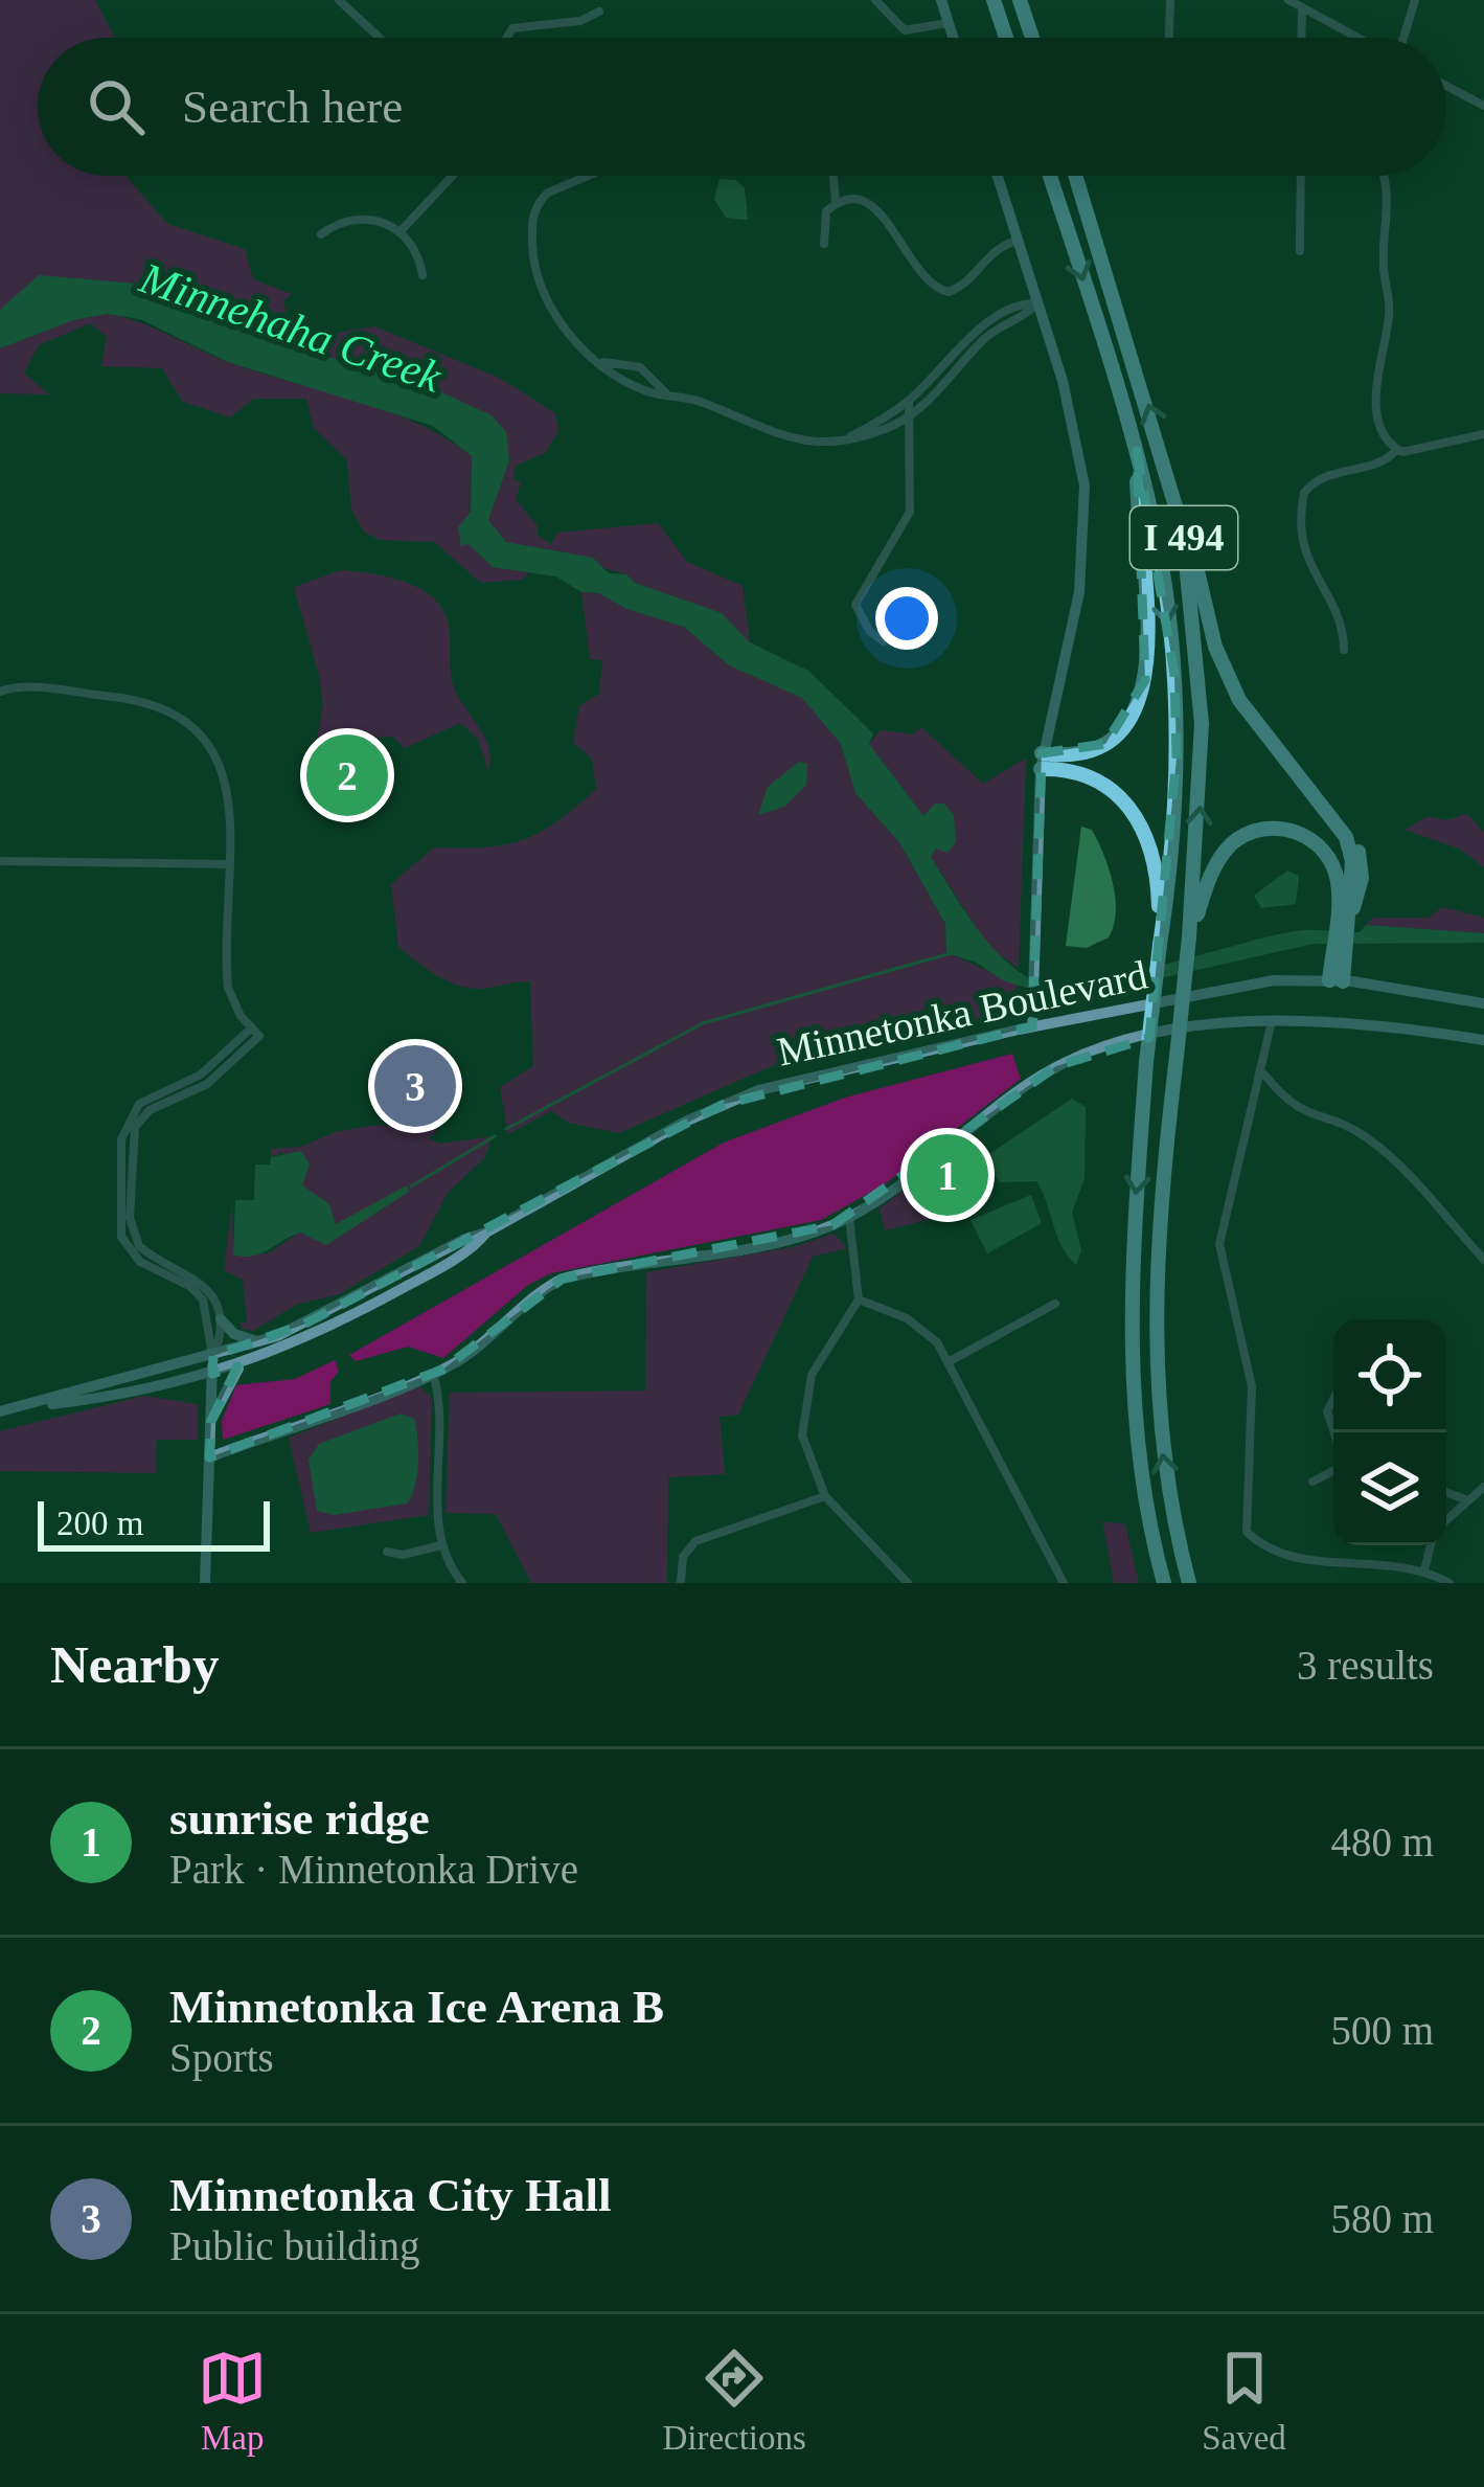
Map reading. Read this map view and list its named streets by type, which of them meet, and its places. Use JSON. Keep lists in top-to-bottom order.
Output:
{
  "streets": {
    "highway": ["I 494"],
    "main road": ["Minnetonka Boulevard"]
  },
  "water": ["Minnehaha Creek"],
  "scale_bar": "200 m",
  "page": {
    "search": "Search here",
    "pins": ["2", "3", "1"],
    "scale": "200 m",
    "heading": ["Nearby", "3 results"],
    "list": [
      {
        "mark": "1",
        "name": "sunrise ridge",
        "note": "Park · Minnetonka Drive",
        "value": "480 m"
      },
      {
        "mark": "2",
        "name": "Minnetonka Ice Arena B",
        "note": "Sports",
        "value": "500 m"
      },
      {
        "mark": "3",
        "name": "Minnetonka City Hall",
        "note": "Public building",
        "value": "580 m"
      }
    ],
    "nav": ["Map", "Directions", "Saved"]
  }
}
